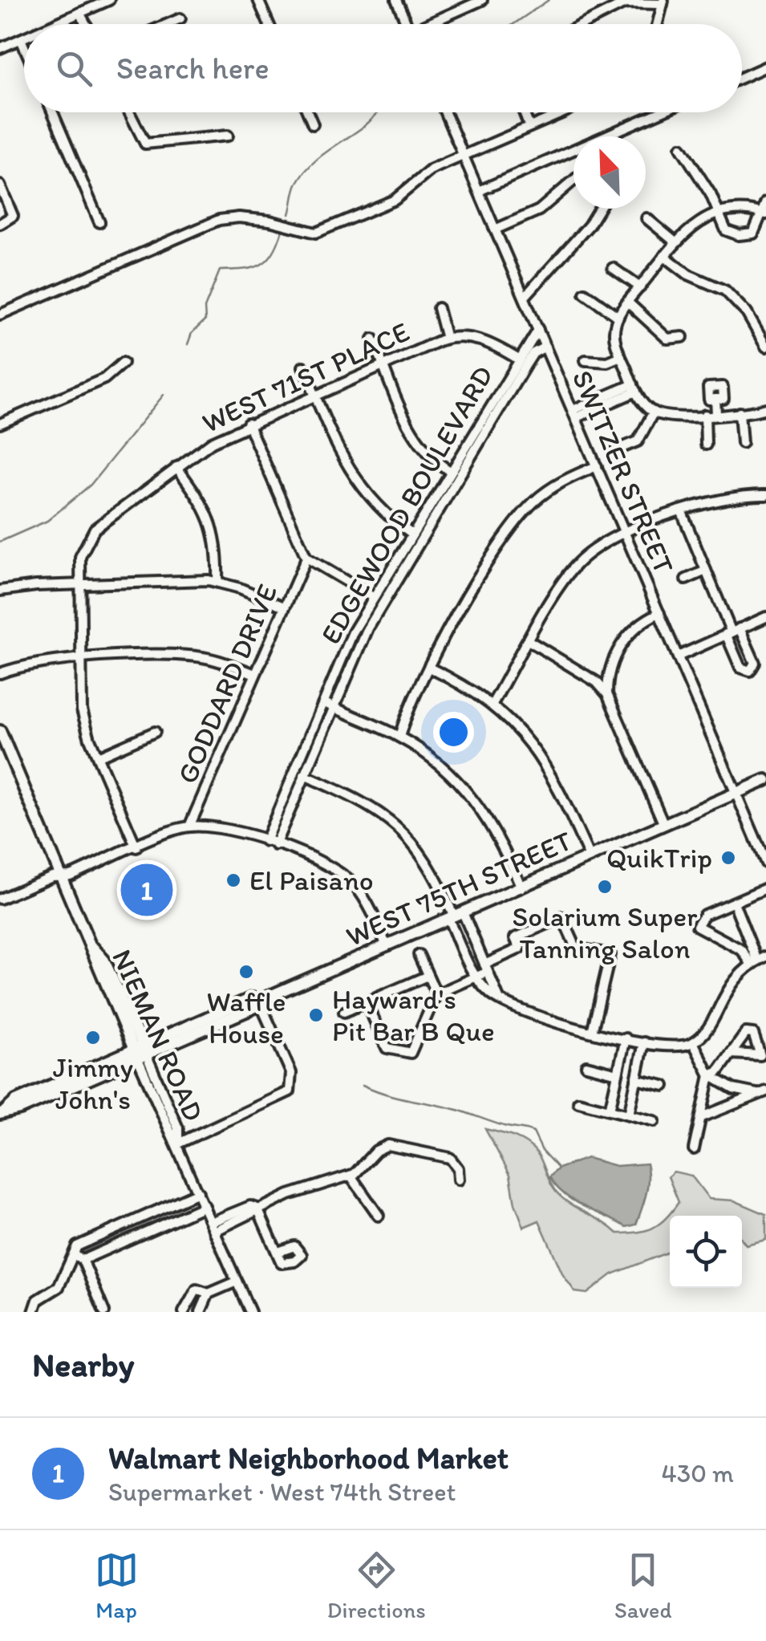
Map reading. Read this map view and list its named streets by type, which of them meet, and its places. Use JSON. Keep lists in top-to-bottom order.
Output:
{
  "streets": {
    "main road": ["WEST 75TH STREET", "NIEMAN ROAD"],
    "street": [
      "WEST 71ST PLACE",
      "SWITZER STREET",
      "EDGEWOOD BOULEVARD",
      "GODDARD DRIVE"
    ]
  },
  "crossings": [
    ["WEST 71ST PLACE", "EDGEWOOD BOULEVARD"],
    ["SWITZER STREET", "EDGEWOOD BOULEVARD"],
    ["SWITZER STREET", "WEST 75TH STREET"],
    ["WEST 75TH STREET", "NIEMAN ROAD"]
  ],
  "places": [
    "QuikTrip",
    "El Paisano",
    "Solarium Super Tanning Salon",
    "Waffle House",
    "Hayward's Pit Bar B Que",
    "Jimmy John's"
  ],
  "north": "top left",
  "page": {
    "search": "Search here",
    "pins": "1",
    "heading": "Nearby",
    "list": [
      {
        "mark": "1",
        "name": "Walmart Neighborhood Market",
        "note": "Supermarket · West 74th Street",
        "value": "430 m"
      }
    ],
    "nav": ["Map", "Directions", "Saved"]
  }
}
